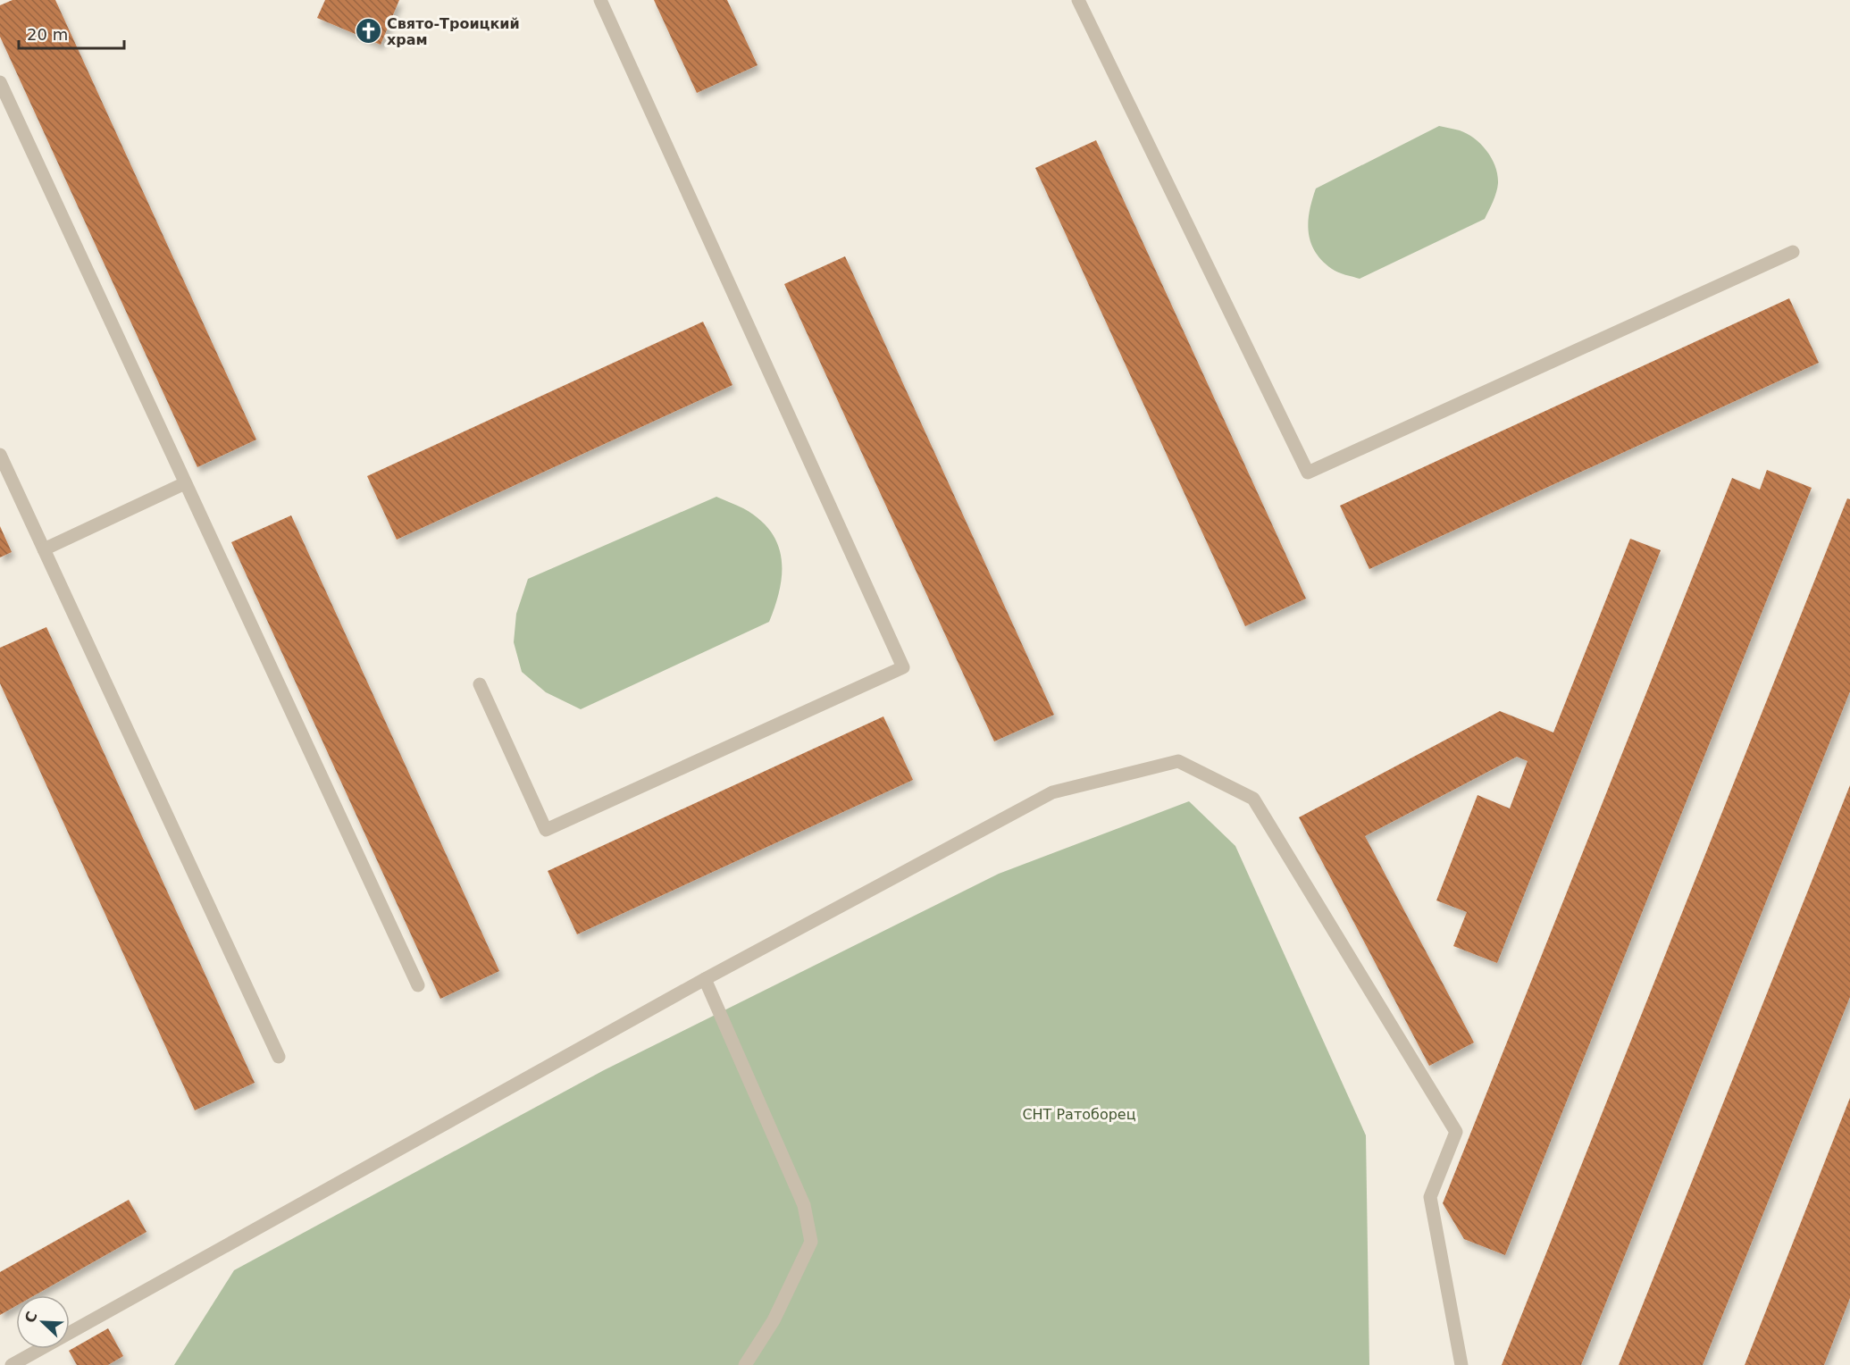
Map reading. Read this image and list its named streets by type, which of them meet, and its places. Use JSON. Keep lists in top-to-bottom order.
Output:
{
  "parks": ["СНТ Ратоборец"],
  "places": {
    "church": ["Свято-Троицкий храм"]
  },
  "scale_bar": "20 m",
  "north": "top left"
}
